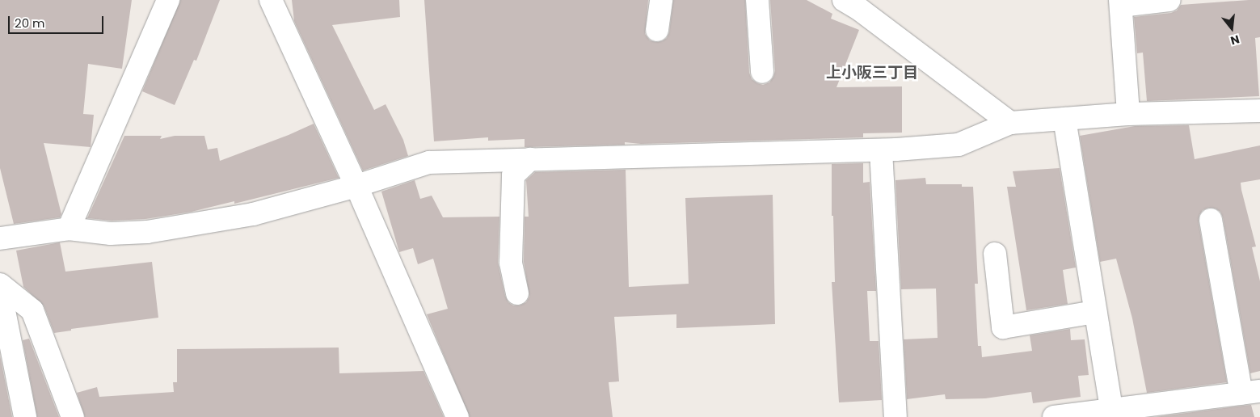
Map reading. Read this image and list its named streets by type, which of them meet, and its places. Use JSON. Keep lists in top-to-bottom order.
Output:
{
  "districts": ["上小阪三丁目"],
  "scale_bar": "20 m",
  "north": "bottom"
}
